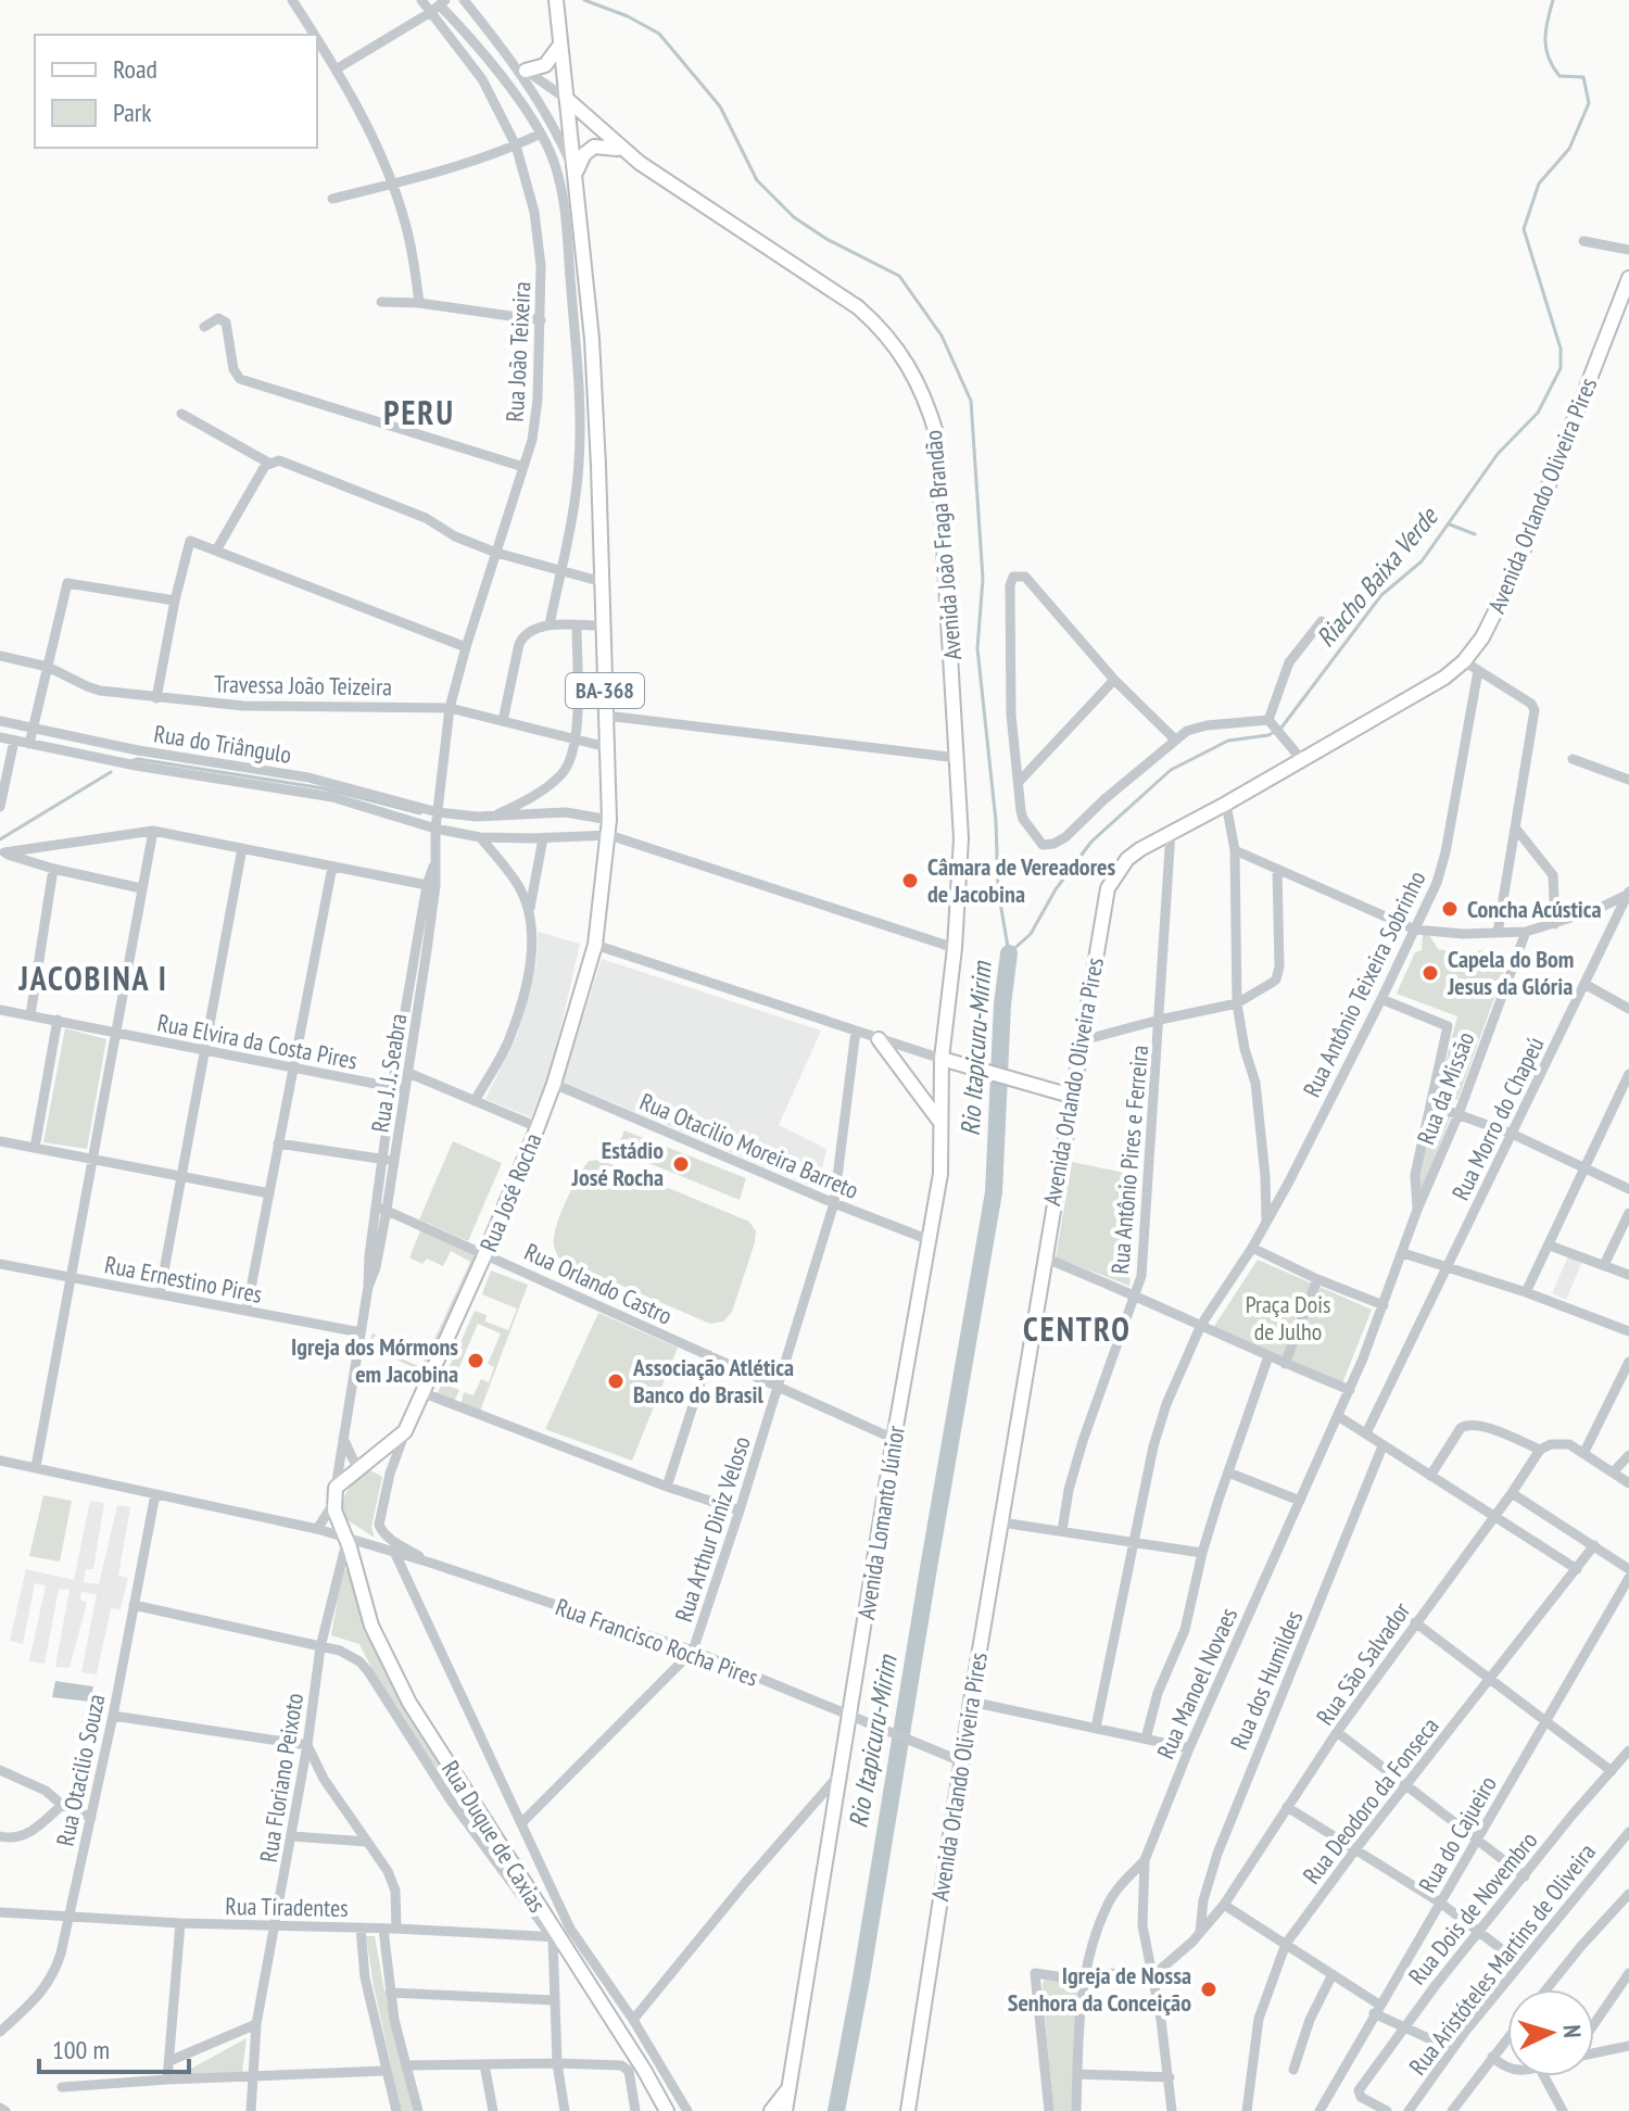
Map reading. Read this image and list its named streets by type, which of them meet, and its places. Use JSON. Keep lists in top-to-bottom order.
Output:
{
  "streets": {
    "main road": [
      "Avenida Orlando Oliveira Pires",
      "Avenida João Fraga Brandão",
      "BA-368",
      "Rua José Rocha",
      "Avenida Lomanto Júnior",
      "Rua Duque de Caxias"
    ],
    "street": [
      "Rua João Teixeira",
      "Travessa João Teizeira",
      "Rua do Triângulo",
      "Rua Antônio Teixeira Sobrinho",
      "Rua Elvira da Costa Pires",
      "Rua J. J. Seabra",
      "Rua da Missão",
      "Rua Morro do Chapeú",
      "Rua Otacilio Moreira Barreto",
      "Rua Antônio Pires e Ferreira",
      "Rua Ernestino Pires",
      "Rua Orlando Castro",
      "Rua Arthur Diniz Veloso",
      "Rua Francisco Rocha Pires",
      "Rua São Salvador",
      "Rua dos Humildes",
      "Rua Manoel Novaes",
      "Rua Otacilio Souza",
      "Rua Floriano Peixoto",
      "Rua Deodoro da Fonseca",
      "Rua do Cajueiro",
      "Rua Tiradentes",
      "Rua Dois de Novembro",
      "Rua Aristóteles Martins de Oliveira"
    ]
  },
  "crossings": [
    ["Rua João Teixeira", "Travessa João Teizeira"],
    ["Rua João Teixeira", "Rua do Triângulo"],
    ["Rua João Teixeira", "Rua J. J. Seabra"],
    ["Avenida Orlando Oliveira Pires", "Rua Antônio Pires e Ferreira"],
    ["Avenida Orlando Oliveira Pires", "Rua Francisco Rocha Pires"],
    ["Avenida João Fraga Brandão", "Avenida Lomanto Júnior"],
    ["Travessa João Teizeira", "BA-368"],
    ["BA-368", "Rua do Triângulo"],
    ["BA-368", "Rua José Rocha"],
    ["Rua do Triângulo", "Rua J. J. Seabra"],
    ["Rua Antônio Teixeira Sobrinho", "Rua da Missão"],
    ["Rua Elvira da Costa Pires", "Rua J. J. Seabra"],
    ["Rua J. J. Seabra", "Rua Ernestino Pires"],
    ["Rua J. J. Seabra", "Rua Orlando Castro"],
    ["Rua Otacilio Moreira Barreto", "Rua José Rocha"],
    ["Rua Otacilio Moreira Barreto", "Avenida Lomanto Júnior"],
    ["Rua Otacilio Moreira Barreto", "Rua Arthur Diniz Veloso"],
    ["Rua José Rocha", "Rua Orlando Castro"],
    ["Rua Orlando Castro", "Avenida Lomanto Júnior"],
    ["Rua Orlando Castro", "Rua Arthur Diniz Veloso"],
    ["Avenida Lomanto Júnior", "Rua Francisco Rocha Pires"],
    ["Rua Arthur Diniz Veloso", "Rua Francisco Rocha Pires"],
    ["Rua Arthur Diniz Veloso", "Rua Duque de Caxias"],
    ["Rua Francisco Rocha Pires", "Rua Otacilio Souza"],
    ["Rua Francisco Rocha Pires", "Rua Floriano Peixoto"],
    ["Rua Francisco Rocha Pires", "Rua Duque de Caxias"],
    ["Rua São Salvador", "Rua dos Humildes"],
    ["Rua São Salvador", "Rua Manoel Novaes"],
    ["Rua Otacilio Souza", "Rua Duque de Caxias"],
    ["Rua Otacilio Souza", "Rua Tiradentes"],
    ["Rua Floriano Peixoto", "Rua Duque de Caxias"],
    ["Rua Floriano Peixoto", "Rua Tiradentes"],
    ["Rua Duque de Caxias", "Rua Tiradentes"]
  ],
  "districts": ["PERU", "JACOBINA I", "CENTRO"],
  "water": ["Riacho Baixa Verde", "Rio Itapicuru-Mirim"],
  "parks": ["Praça Dois de Julho"],
  "places": [
    "Câmara de Vereadores de Jacobina",
    "Concha Acústica",
    "Capela do Bom Jesus da Glória",
    "Estádio José Rocha",
    "Igreja dos Mórmons em Jacobina",
    "Associação Atlética Banco do Brasil",
    "Igreja de Nossa Senhora da Conceição"
  ],
  "legend": ["Road", "Park"],
  "scale_bar": "100 m",
  "north": "right"
}
